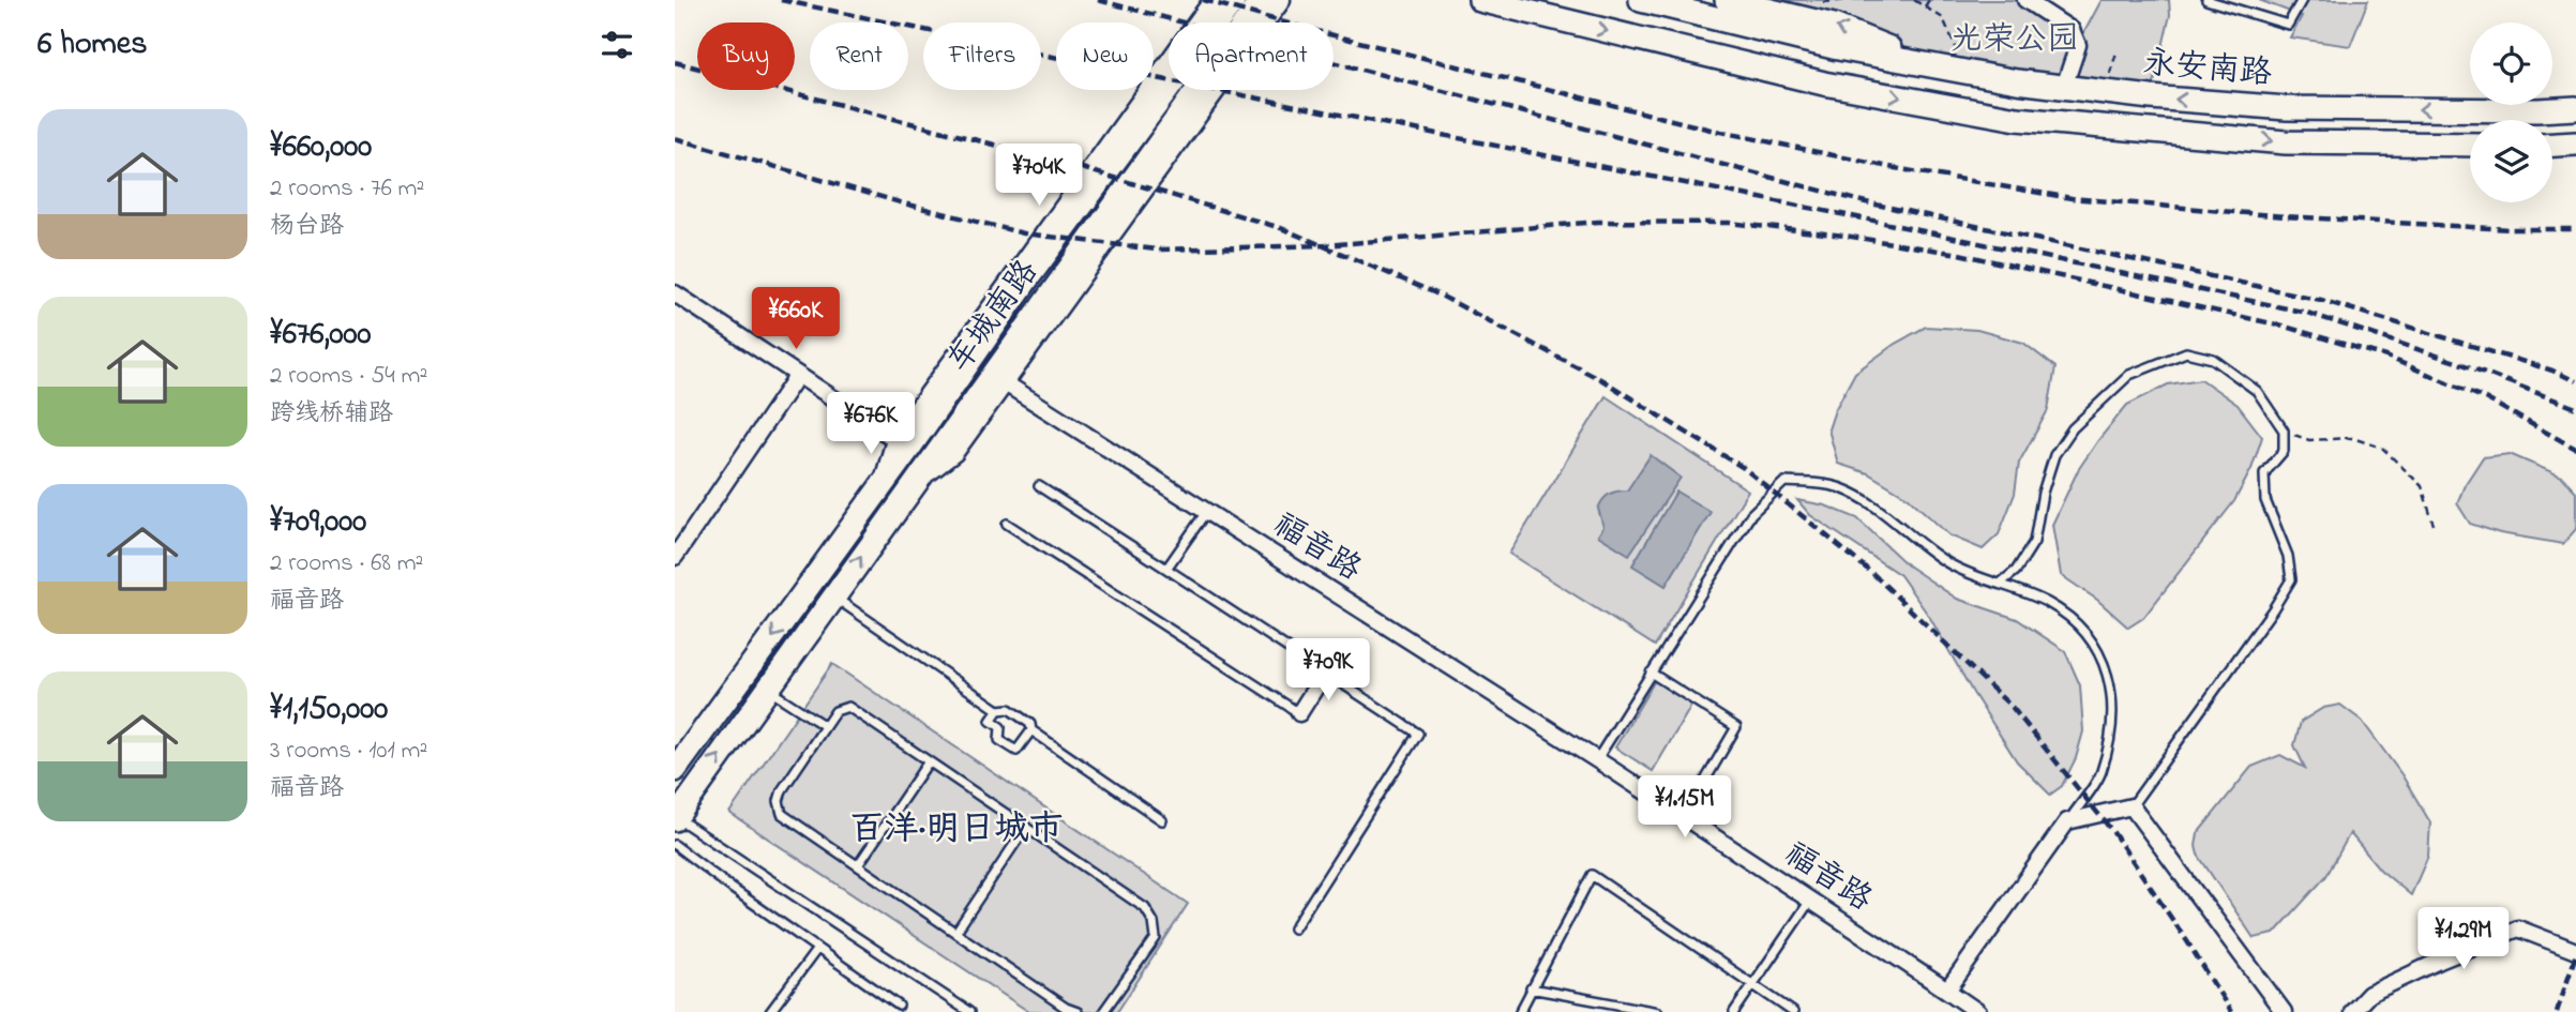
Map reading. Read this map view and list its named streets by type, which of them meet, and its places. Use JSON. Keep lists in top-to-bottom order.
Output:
{
  "streets": {
    "main road": ["永安南路", "车城南路"],
    "street": ["福音路"]
  },
  "districts": ["百洋·明日城市"],
  "parks": ["光荣公园"],
  "page": {
    "heading": "6 homes",
    "chip": [
      "Buy",
      "Rent",
      "Filters",
      "New",
      "Apartment"
    ],
    "list": [
      {
        "name": "¥660,000",
        "note": "2 rooms · 76 m² · 杨台路"
      },
      {
        "name": "¥676,000",
        "note": "2 rooms · 54 m² · 跨线桥辅路"
      },
      {
        "name": "¥709,000",
        "note": "2 rooms · 68 m² · 福音路"
      },
      {
        "name": "¥1,150,000",
        "note": "3 rooms · 101 m² · 福音路"
      }
    ],
    "price": [
      "¥704K",
      "¥660K",
      "¥676K",
      "¥709K",
      "¥1.15M",
      "¥1.29M"
    ]
  }
}
